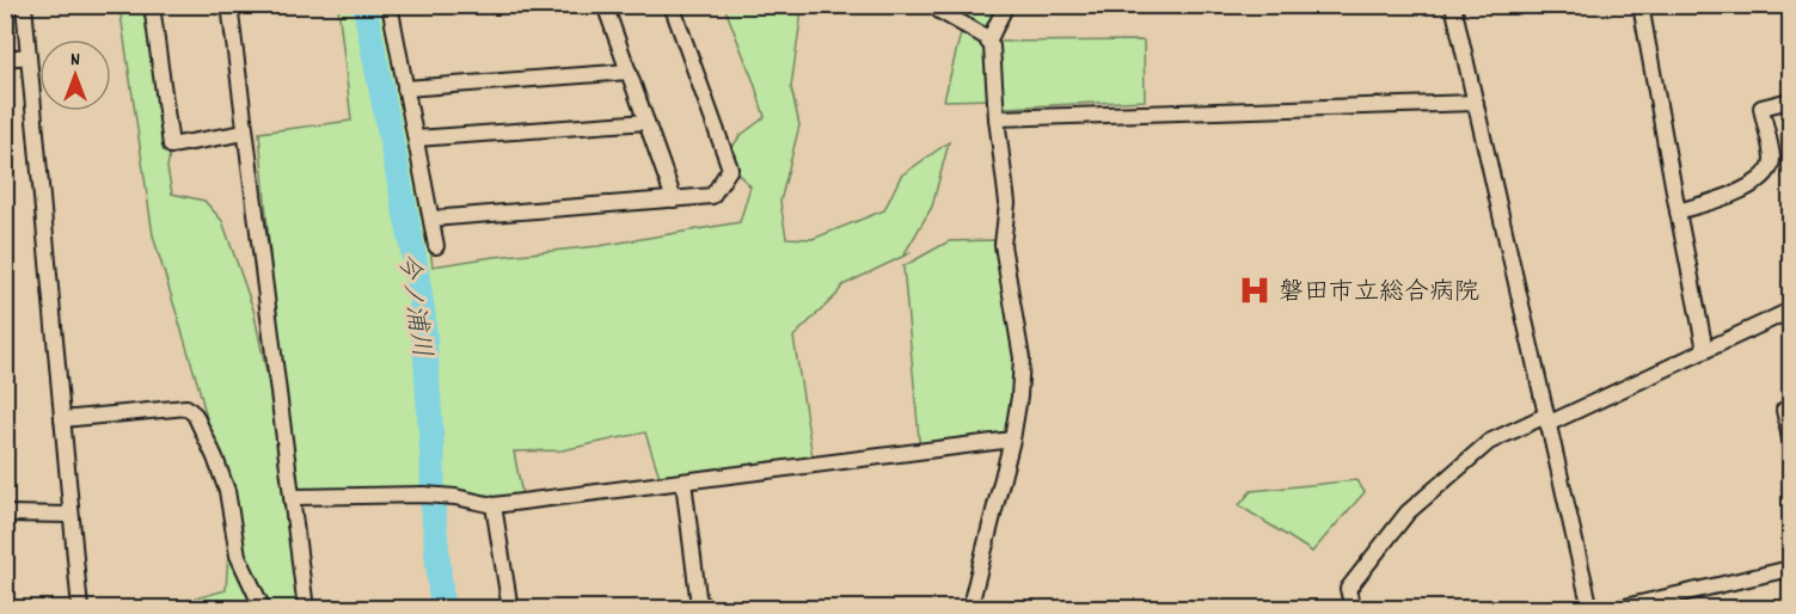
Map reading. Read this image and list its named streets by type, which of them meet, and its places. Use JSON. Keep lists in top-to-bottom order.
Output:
{
  "water": ["今ノ浦川"],
  "places": {
    "hospital": ["磐田市立総合病院"]
  },
  "north": "top"
}
